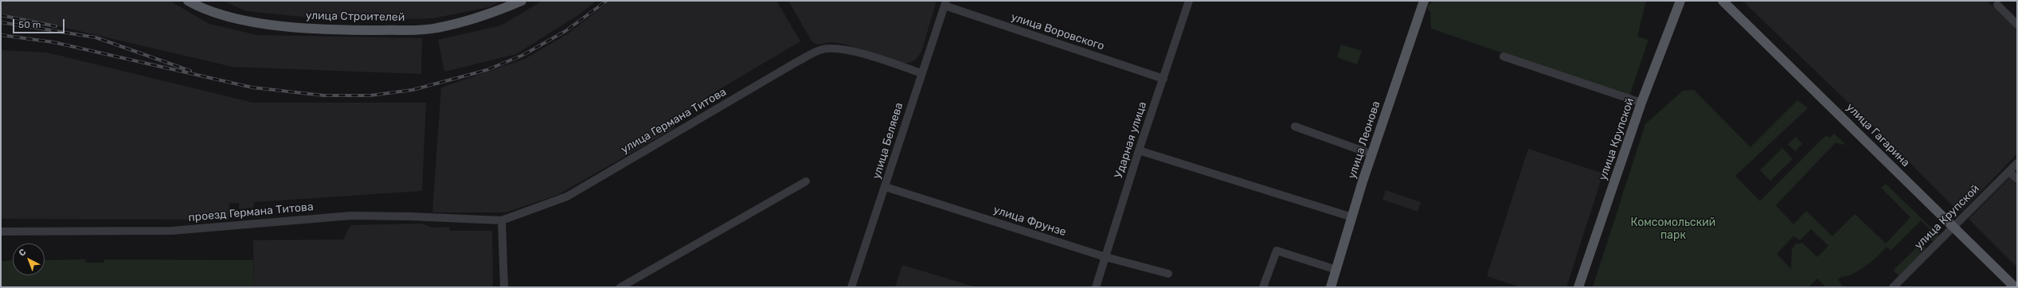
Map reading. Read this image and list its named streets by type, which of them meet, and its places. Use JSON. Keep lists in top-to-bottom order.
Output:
{
  "streets": {
    "main road": [
      "улица Строителей",
      "улица Гагарина",
      "улица Крупской",
      "улица Леонова"
    ],
    "street": [
      "улица Воровского",
      "улица Германа Титова",
      "Ударная улица",
      "улица Беляева",
      "проезд Германа Титова",
      "улица Фрунзе"
    ]
  },
  "crossings": [
    ["улица Воровского", "Ударная улица"],
    ["улица Воровского", "улица Беляева"],
    ["улица Германа Титова", "улица Беляева"],
    ["улица Германа Титова", "проезд Германа Титова"],
    ["улица Гагарина", "улица Крупской"],
    ["Ударная улица", "улица Фрунзе"],
    ["улица Беляева", "улица Фрунзе"]
  ],
  "parks": ["Комсомольский парк"],
  "scale_bar": "50 m",
  "north": "top left"
}
